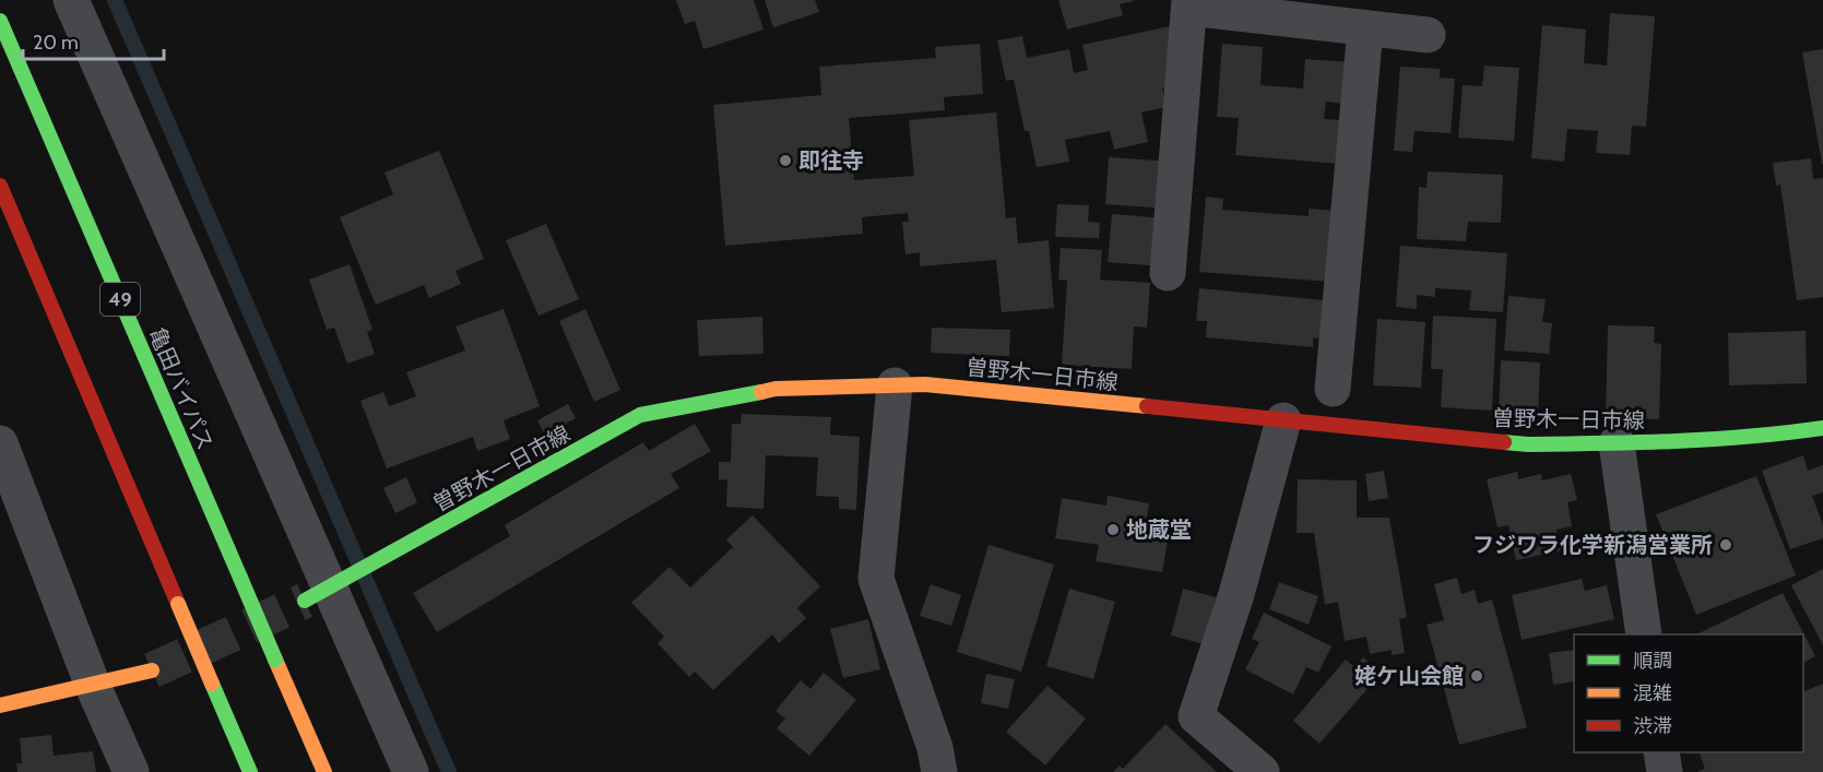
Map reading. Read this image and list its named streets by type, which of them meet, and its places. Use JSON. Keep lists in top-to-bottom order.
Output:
{
  "streets": {
    "main road": ["49", "曽野木一日市線", "亀田バイパス"]
  },
  "places": [
    "即往寺",
    "地蔵堂",
    "フジワラ化学新潟営業所",
    "姥ケ山会館"
  ],
  "legend": ["順調", "混雑", "渋滞"],
  "scale_bar": "20 m"
}
